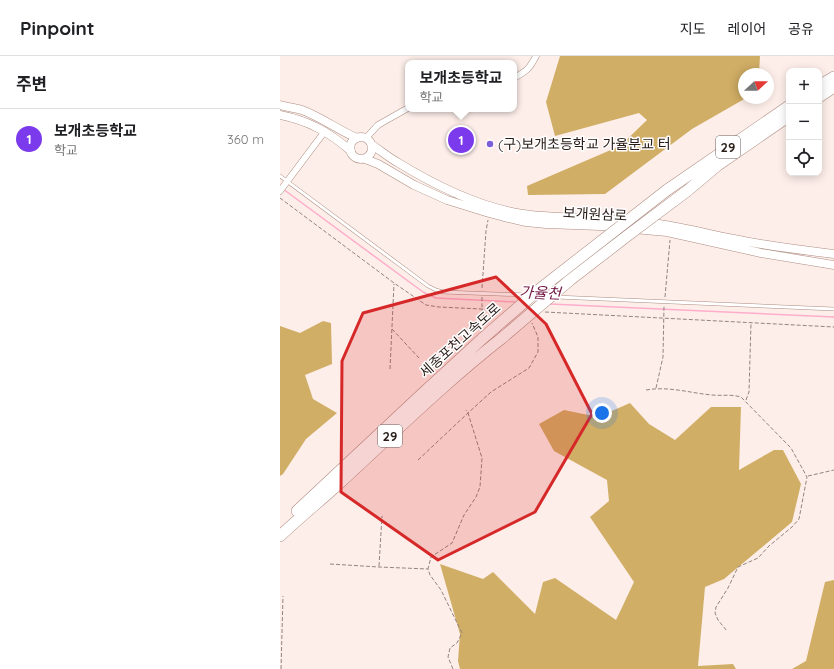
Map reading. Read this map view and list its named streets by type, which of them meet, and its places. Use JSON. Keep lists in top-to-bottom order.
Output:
{
  "streets": {
    "highway": ["29", "세종포천고속도로"],
    "main road": ["보개원삼로"]
  },
  "water": ["가율천"],
  "places": ["(구)보개초등학교 가율분교 터"],
  "north": "right",
  "page": {
    "header": "Pinpoint",
    "nav": ["지도", "레이어", "공유"],
    "heading": "주변",
    "popup": ["보개초등학교", "학교"],
    "map_buttons": ["+", "−"],
    "list": [
      {
        "mark": "1",
        "name": "보개초등학교",
        "note": "학교",
        "value": "360 m"
      }
    ],
    "pins": "1"
  }
}
